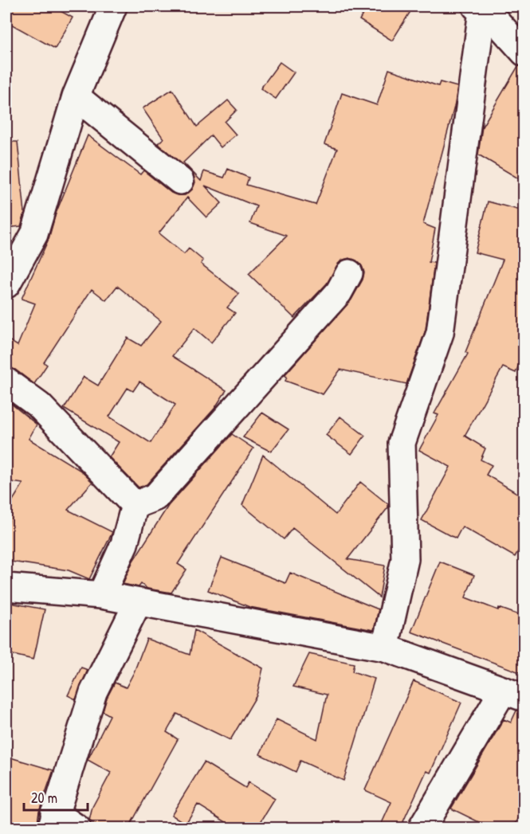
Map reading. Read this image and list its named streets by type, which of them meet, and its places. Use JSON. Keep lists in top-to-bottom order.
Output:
{
  "scale_bar": "20 m"
}
